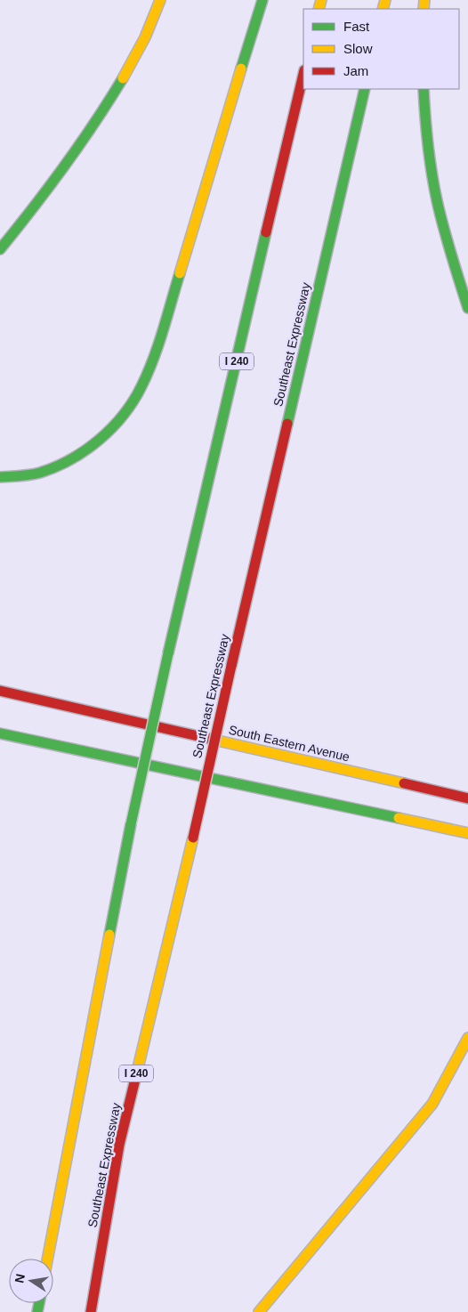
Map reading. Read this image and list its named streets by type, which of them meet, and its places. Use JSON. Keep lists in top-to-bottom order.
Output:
{
  "streets": {
    "main road": ["Southeast Expressway", "I 240", "South Eastern Avenue"]
  },
  "legend": ["Fast", "Slow", "Jam"],
  "north": "left"
}
